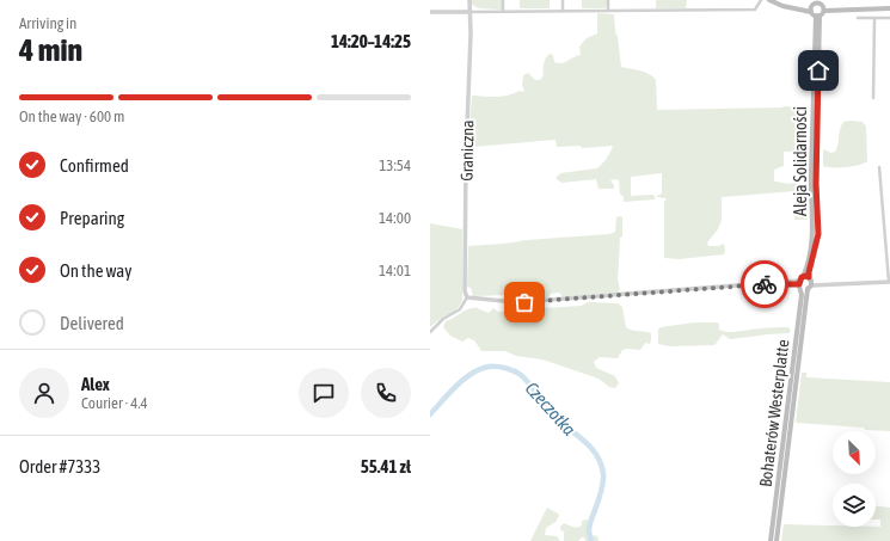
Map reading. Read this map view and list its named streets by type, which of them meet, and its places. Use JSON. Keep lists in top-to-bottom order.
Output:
{
  "streets": {
    "main road": ["Aleja Solidarności", "Bohaterów Westerplatte"],
    "street": ["Graniczna"]
  },
  "crossings": [
    ["Aleja Solidarności", "Bohaterów Westerplatte"]
  ],
  "water": ["Czeczotka"],
  "north": "bottom right",
  "page": {
    "heading": ["4 min", "Arriving in", "14:20–14:25"],
    "panel": [
      "Alex",
      "Courier · 4.4",
      "Order #7333",
      "55.41 zł"
    ],
    "bar": "On the way · 600 m",
    "list": [
      ["Confirmed", "13:54"],
      ["Preparing", "14:00"],
      ["On the way", "14:01"],
      "Delivered"
    ]
  }
}
